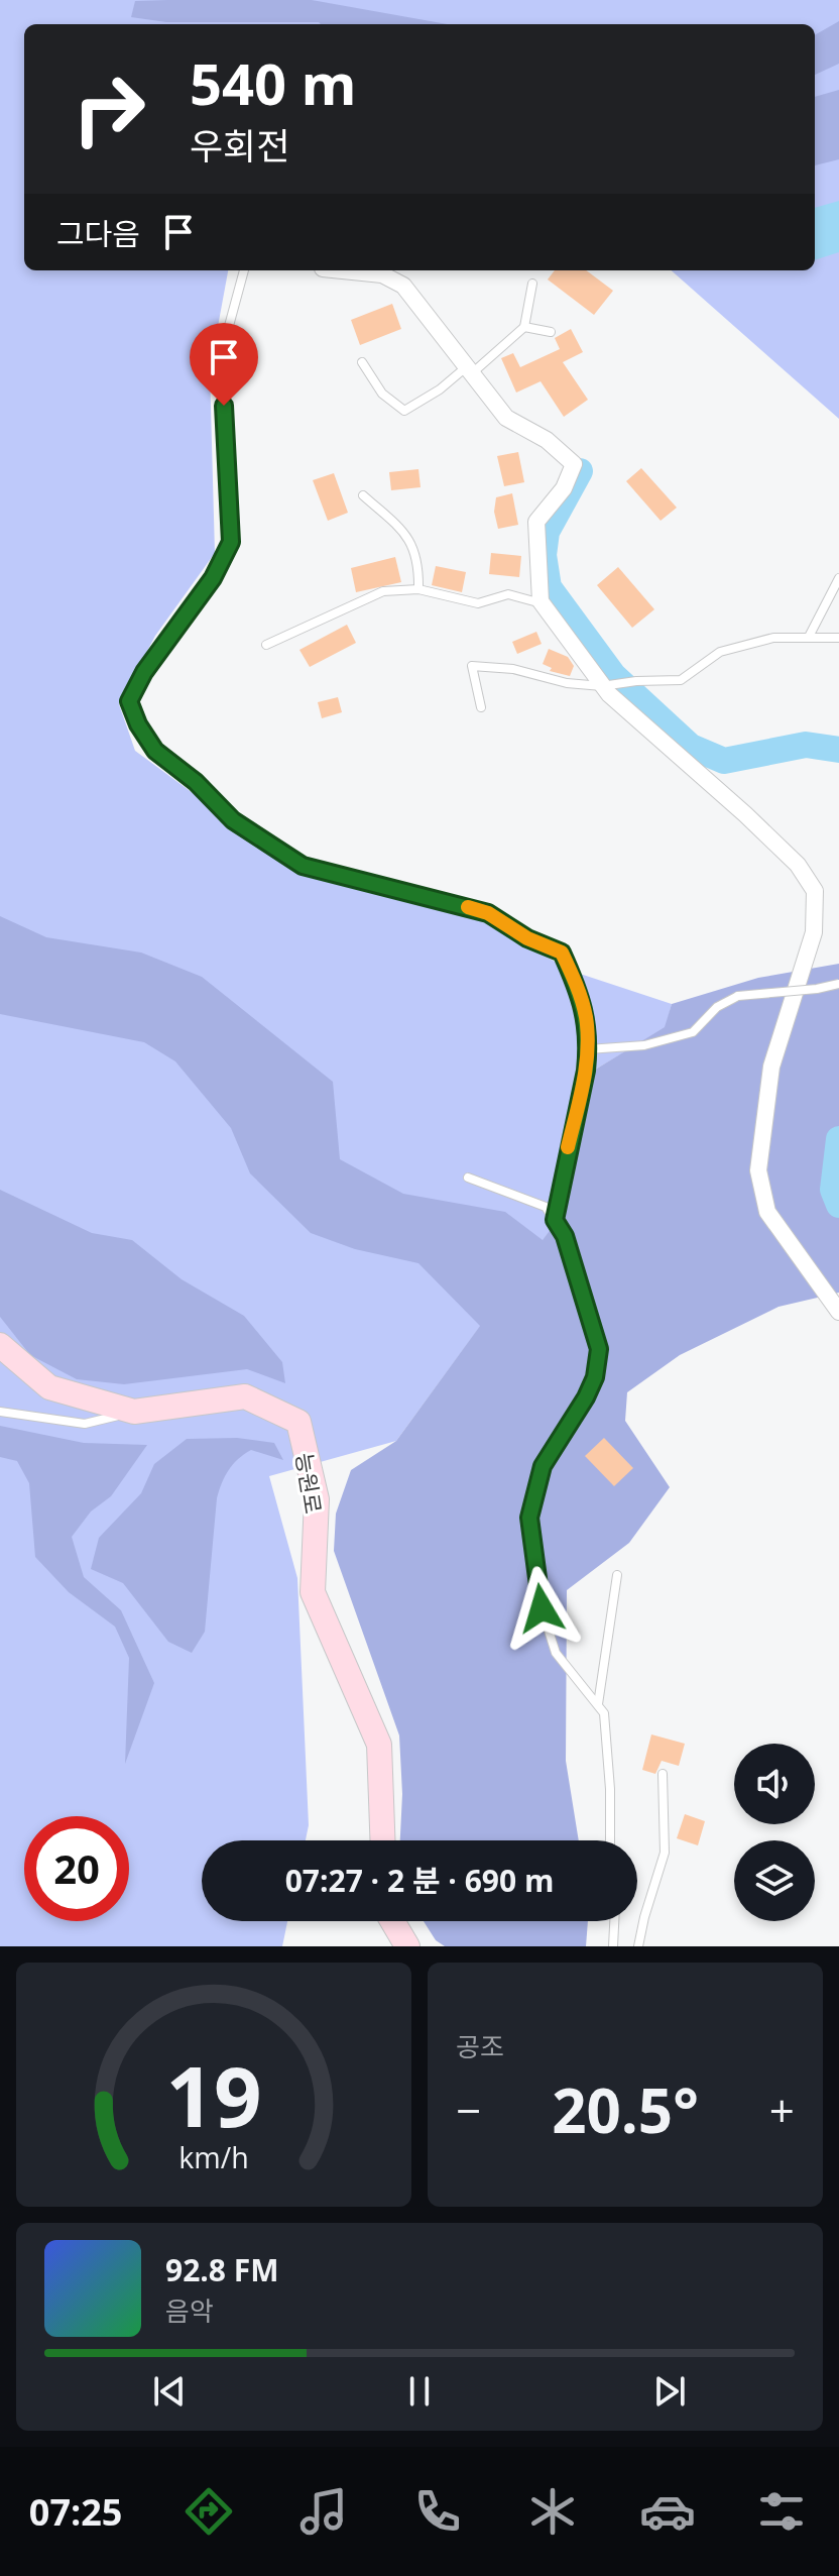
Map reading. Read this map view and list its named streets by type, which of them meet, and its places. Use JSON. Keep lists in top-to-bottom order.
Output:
{
  "streets": {
    "street": ["능원로"]
  },
  "page": {
    "turn": ["540 m", "우회전"],
    "then": "그다음",
    "limit": "20",
    "trip": "07:27 · 2 분 · 690 m",
    "tile": "공조",
    "heat": ["−", "20.5°", "+"],
    "song": ["92.8 FM", "음악"],
    "tabs": "07:25",
    "gauge": ["19", "km/h"]
  }
}
